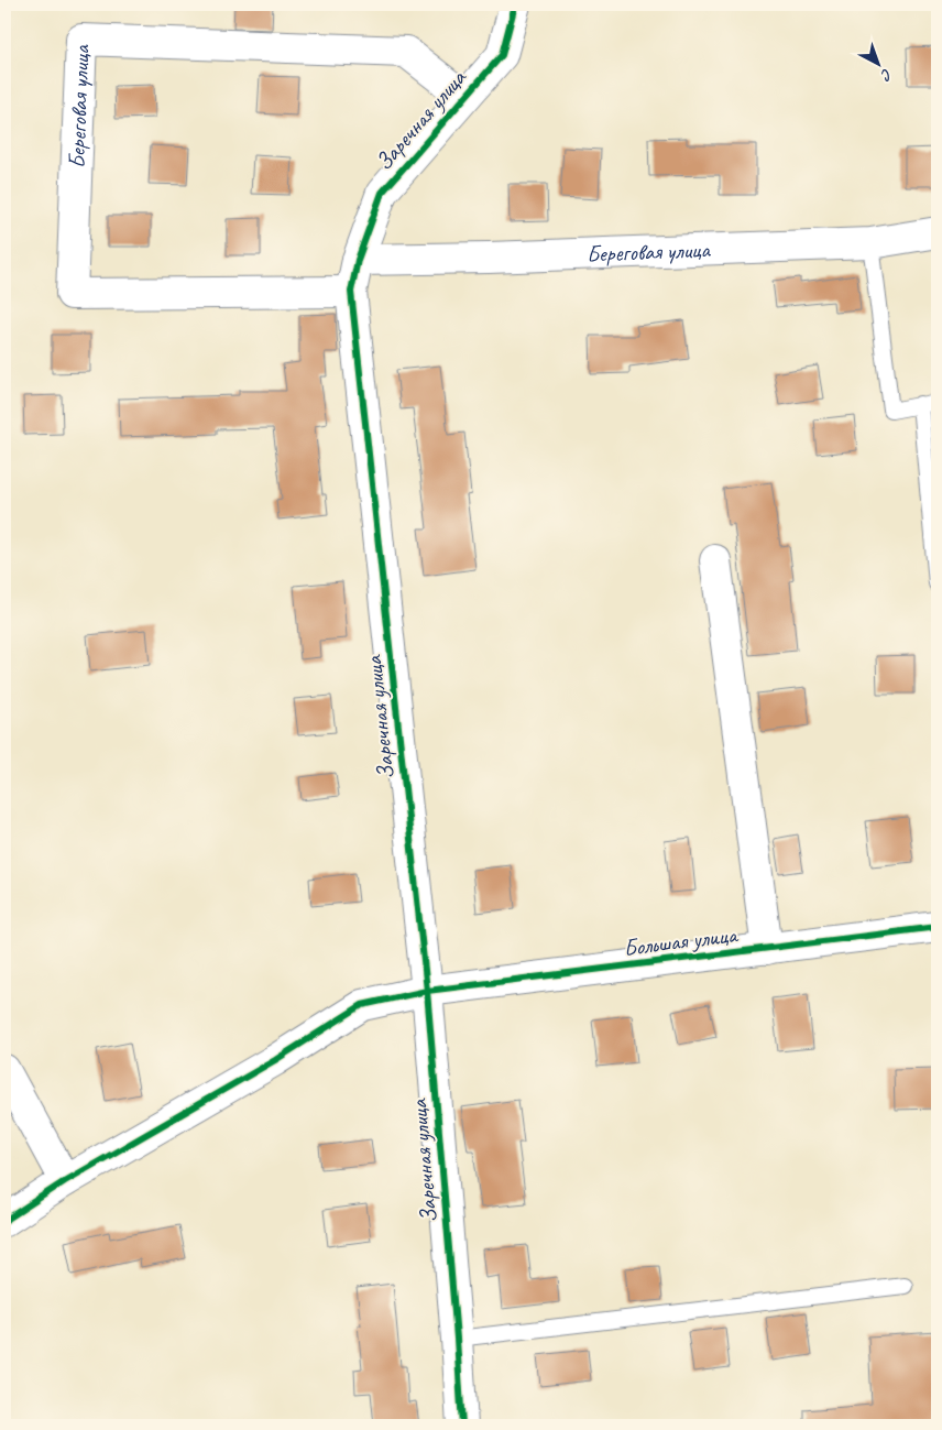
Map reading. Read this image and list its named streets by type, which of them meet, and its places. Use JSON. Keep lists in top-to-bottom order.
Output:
{
  "streets": {
    "street": ["Береговая улица", "Заречная улица", "Большая улица"]
  },
  "crossings": [
    ["Береговая улица", "Заречная улица"],
    ["Заречная улица", "Большая улица"]
  ],
  "north": "bottom right"
}
